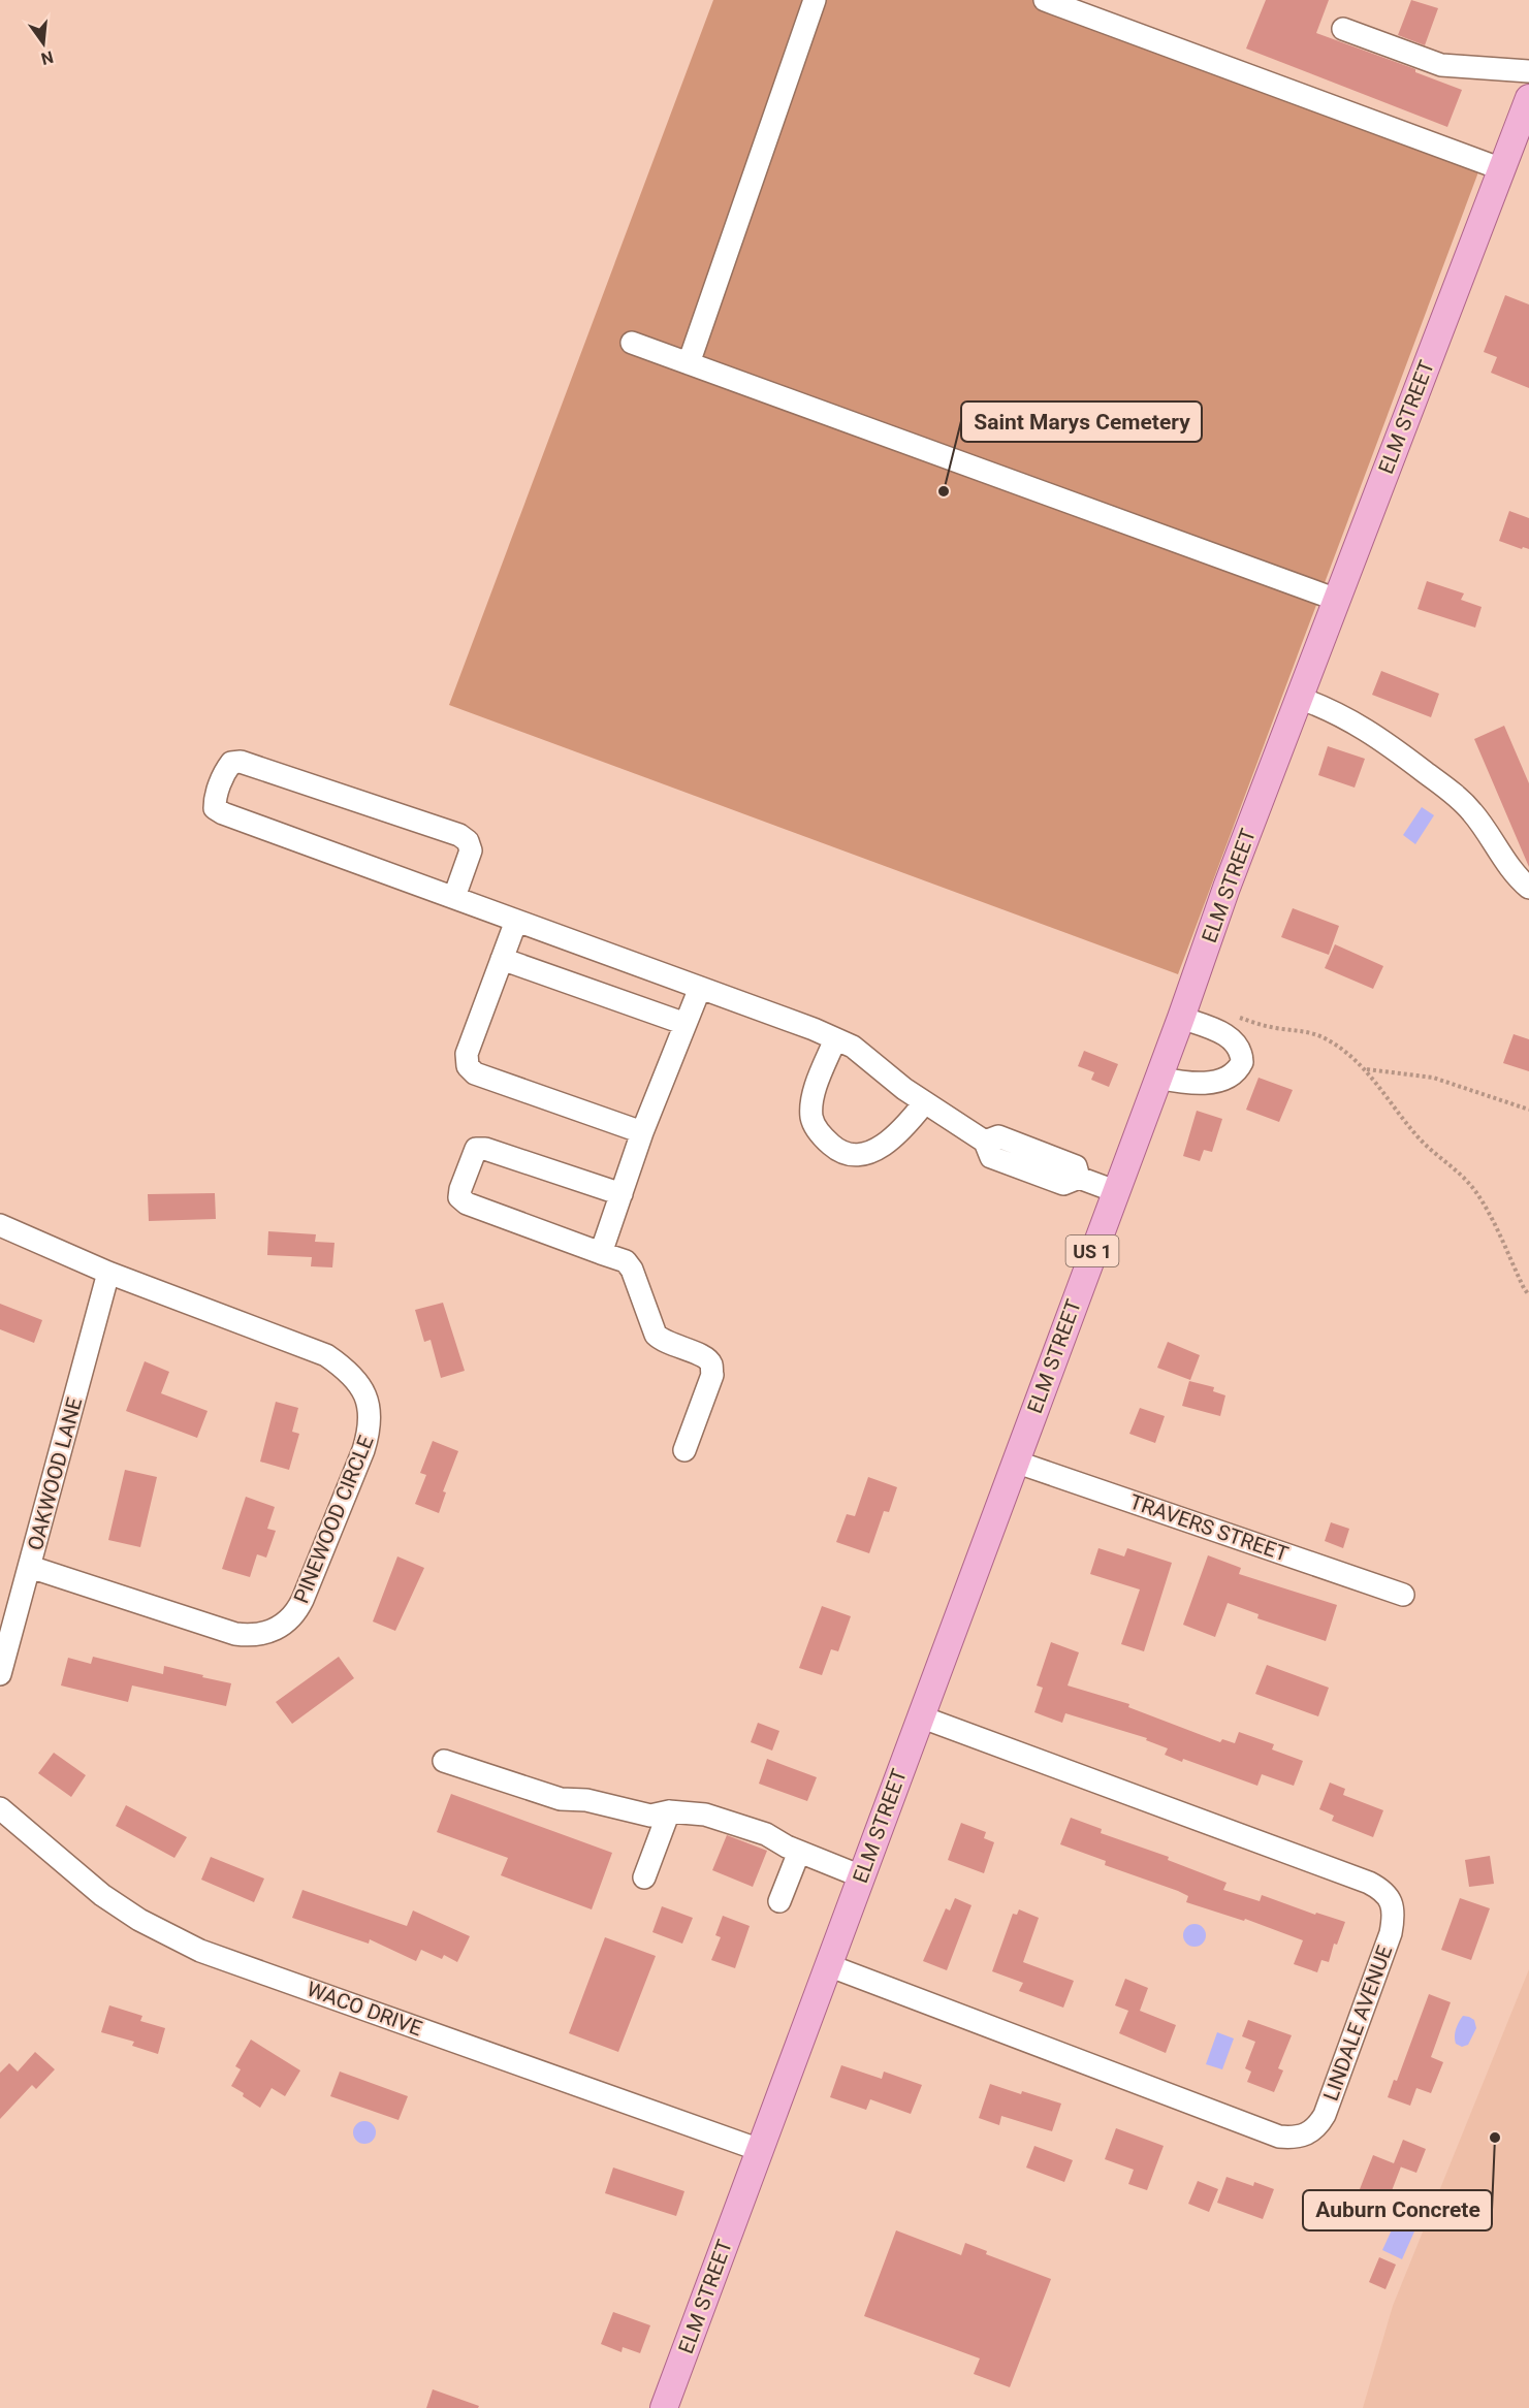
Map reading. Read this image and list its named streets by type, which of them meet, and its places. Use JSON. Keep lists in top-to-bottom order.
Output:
{
  "streets": {
    "main road": ["ELM STREET", "US 1"],
    "street": [
      "OAKWOOD LANE",
      "PINEWOOD CIRCLE",
      "TRAVERS STREET",
      "WACO DRIVE",
      "LINDALE AVENUE"
    ]
  },
  "crossings": [
    ["ELM STREET", "TRAVERS STREET"],
    ["ELM STREET", "WACO DRIVE"],
    ["ELM STREET", "LINDALE AVENUE"],
    ["OAKWOOD LANE", "PINEWOOD CIRCLE"]
  ],
  "places": ["Saint Marys Cemetery", "Auburn Concrete"],
  "north": "bottom"
}
